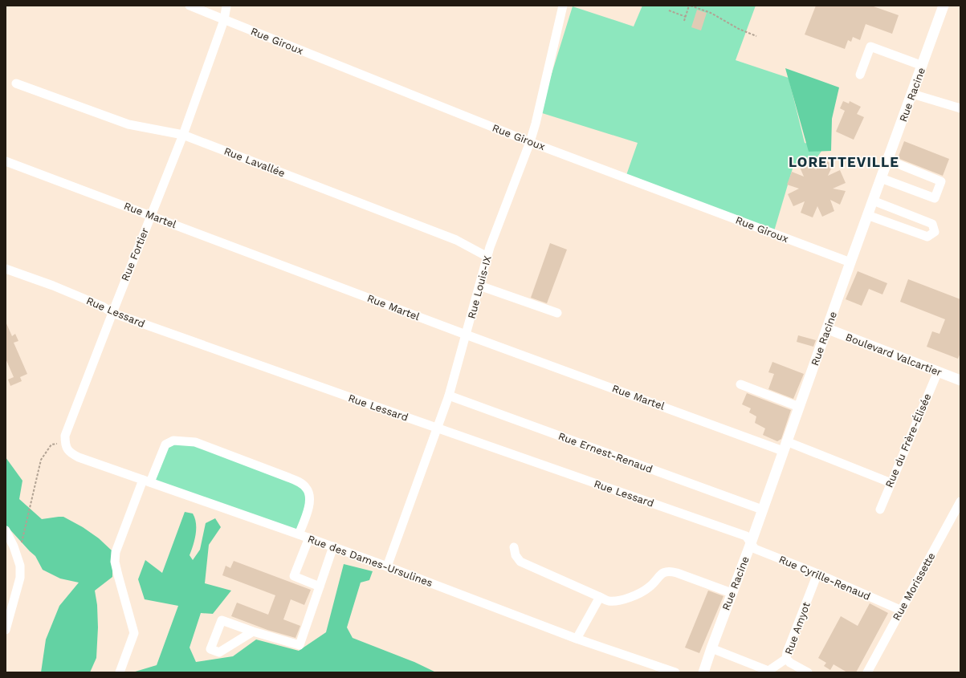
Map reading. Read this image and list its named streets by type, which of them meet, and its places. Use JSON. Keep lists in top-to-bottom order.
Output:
{
  "streets": {
    "main road": ["Rue Racine", "Boulevard Valcartier"],
    "street": [
      "Rue Giroux",
      "Rue Lavallée",
      "Rue Martel",
      "Rue Fortier",
      "Rue Louis-IX",
      "Rue Lessard",
      "Rue du Frère-Élisée",
      "Rue Ernest-Renaud",
      "Rue des Dames-Ursulines",
      "Rue Cyrille-Renaud",
      "Rue Morissette",
      "Rue Amyot"
    ]
  },
  "crossings": [
    ["Rue Giroux", "Rue Racine"],
    ["Rue Giroux", "Rue Fortier"],
    ["Rue Giroux", "Rue Louis-IX"],
    ["Rue Racine", "Rue Martel"],
    ["Rue Racine", "Rue Lessard"],
    ["Rue Racine", "Boulevard Valcartier"],
    ["Rue Racine", "Rue Ernest-Renaud"],
    ["Rue Racine", "Rue Cyrille-Renaud"],
    ["Rue Lavallée", "Rue Fortier"],
    ["Rue Lavallée", "Rue Louis-IX"],
    ["Rue Martel", "Rue Fortier"],
    ["Rue Martel", "Rue Louis-IX"],
    ["Rue Martel", "Rue du Frère-Élisée"],
    ["Rue Fortier", "Rue Lessard"],
    ["Rue Fortier", "Rue des Dames-Ursulines"],
    ["Rue Louis-IX", "Rue Lessard"],
    ["Rue Louis-IX", "Rue Ernest-Renaud"],
    ["Rue Louis-IX", "Rue des Dames-Ursulines"],
    ["Rue Lessard", "Rue Cyrille-Renaud"],
    ["Boulevard Valcartier", "Rue du Frère-Élisée"],
    ["Rue Cyrille-Renaud", "Rue Morissette"],
    ["Rue Cyrille-Renaud", "Rue Amyot"]
  ],
  "districts": ["LORETTEVILLE"]
}
